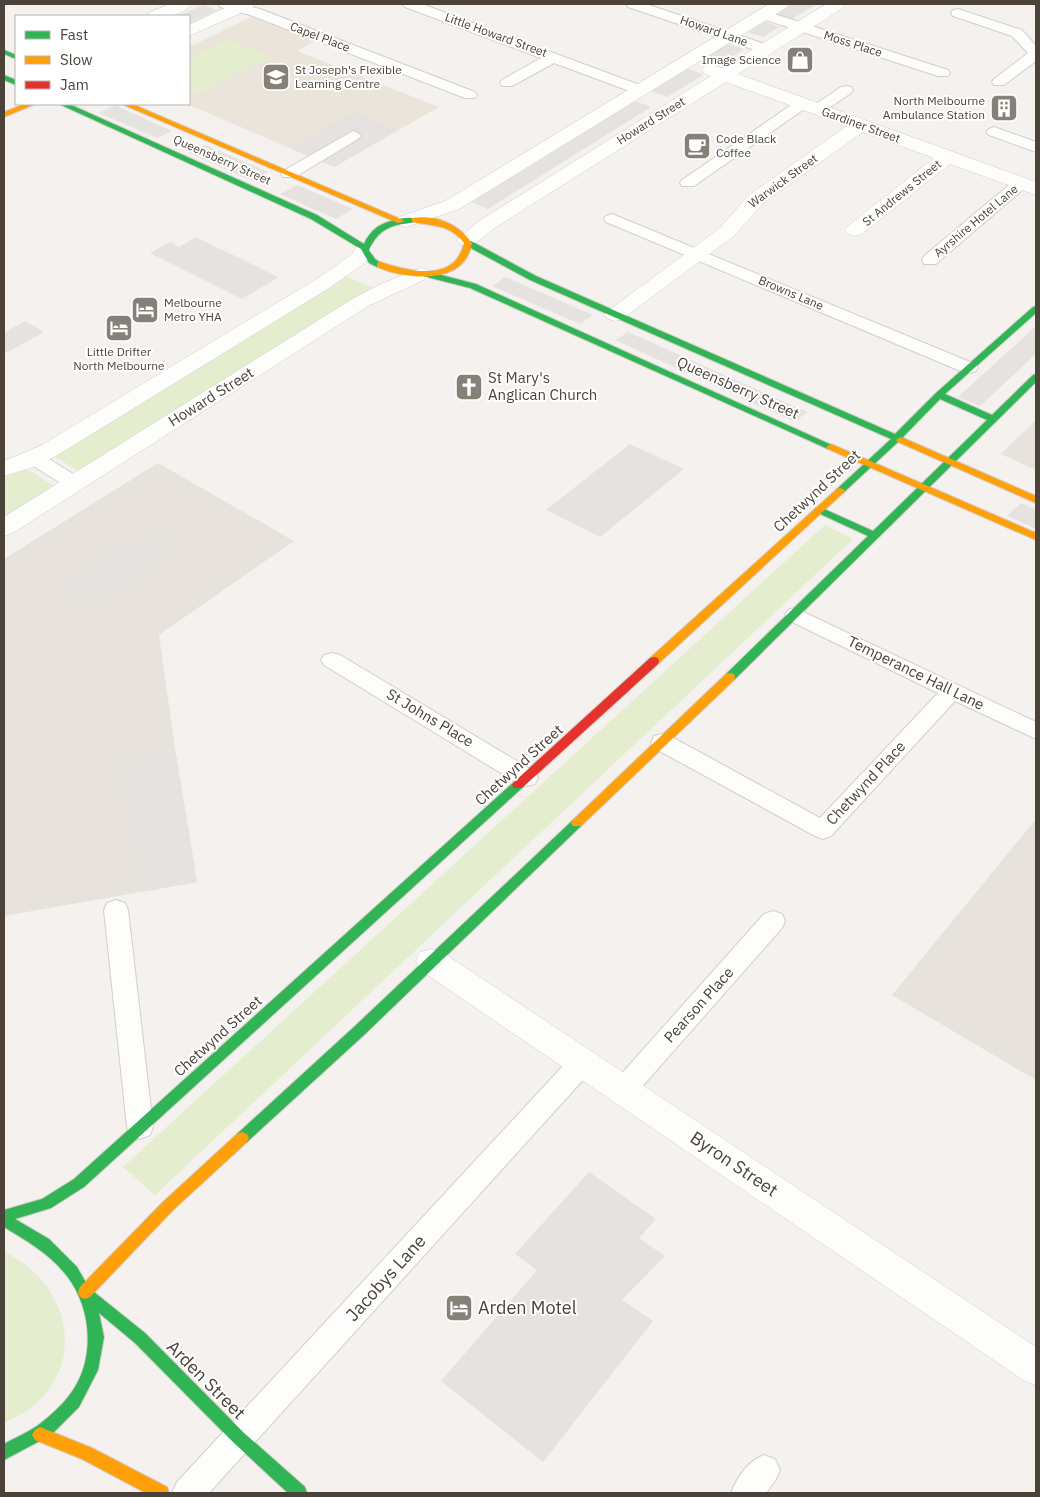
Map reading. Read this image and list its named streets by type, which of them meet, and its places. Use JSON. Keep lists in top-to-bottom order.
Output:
{
  "streets": {
    "street": [
      "Howard Street",
      "Gardiner Street",
      "Queensberry Street",
      "Warwick Street",
      "St Andrews Street",
      "Chetwynd Street",
      "Byron Street",
      "Arden Street"
    ],
    "lane": [
      "Howard Lane",
      "Little Howard Street",
      "Capel Place",
      "Moss Place",
      "Ayrshire Hotel Lane",
      "Browns Lane",
      "Temperance Hall Lane",
      "St Johns Place",
      "Chetwynd Place",
      "Pearson Place",
      "Jacobys Lane"
    ]
  },
  "crossings": [
    ["Howard Lane", "Howard Street"],
    ["Moss Place", "Howard Street"],
    ["Howard Street", "Gardiner Street"],
    ["Howard Street", "Queensberry Street"],
    ["Gardiner Street", "Warwick Street"],
    ["Gardiner Street", "St Andrews Street"],
    ["Gardiner Street", "Ayrshire Hotel Lane"],
    ["Queensberry Street", "Warwick Street"],
    ["Queensberry Street", "Chetwynd Street"],
    ["Warwick Street", "Browns Lane"],
    ["Browns Lane", "Chetwynd Street"],
    ["Chetwynd Street", "St Johns Place"],
    ["Temperance Hall Lane", "Chetwynd Place"],
    ["Pearson Place", "Byron Street"],
    ["Byron Street", "Jacobys Lane"],
    ["Jacobys Lane", "Arden Street"]
  ],
  "places": {
    "shop": ["Image Science"],
    "school or university": ["St Joseph's Flexible Learning Centre"],
    "building": ["North Melbourne Ambulance Station"],
    "cafe": ["Code Black Coffee"],
    "hotel": ["Melbourne Metro YHA", "Little Drifter North Melbourne", "Arden Motel"],
    "church": ["St Mary's Anglican Church"]
  },
  "legend": ["Fast", "Slow", "Jam"]
}
